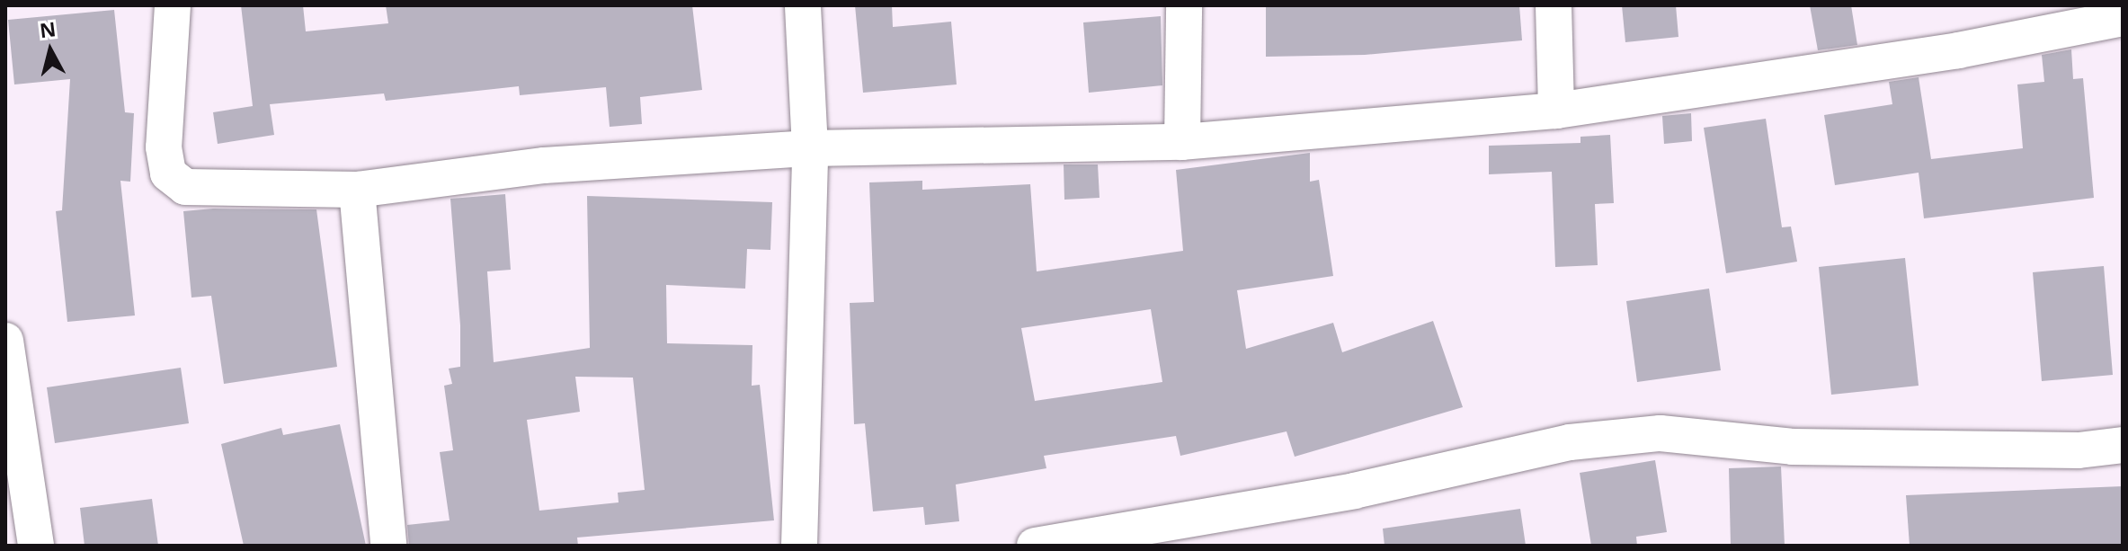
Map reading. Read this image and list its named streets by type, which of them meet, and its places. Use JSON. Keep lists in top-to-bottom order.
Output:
{
  "north": "top"
}
